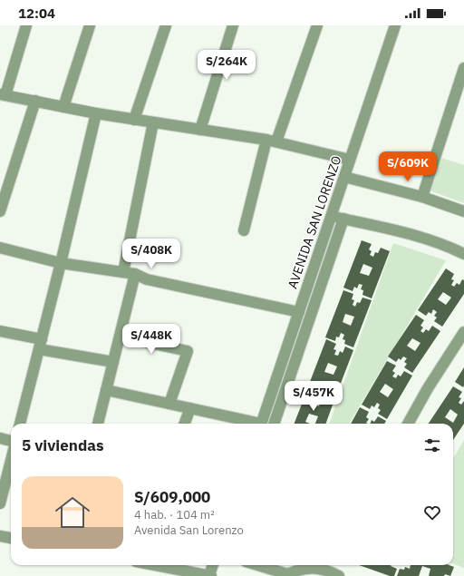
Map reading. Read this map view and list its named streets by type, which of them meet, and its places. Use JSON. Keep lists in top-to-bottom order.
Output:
{
  "streets": {
    "street": ["AVENIDA SAN LORENZO"]
  },
  "page": {
    "status": "12:04",
    "price": [
      "S/264K",
      "S/609K",
      "S/408K",
      "S/448K",
      "S/457K"
    ],
    "heading": "5 viviendas",
    "list": [
      {
        "name": "S/609,000",
        "note": "4 hab. · 104 m² · Avenida San Lorenzo"
      }
    ]
  }
}
